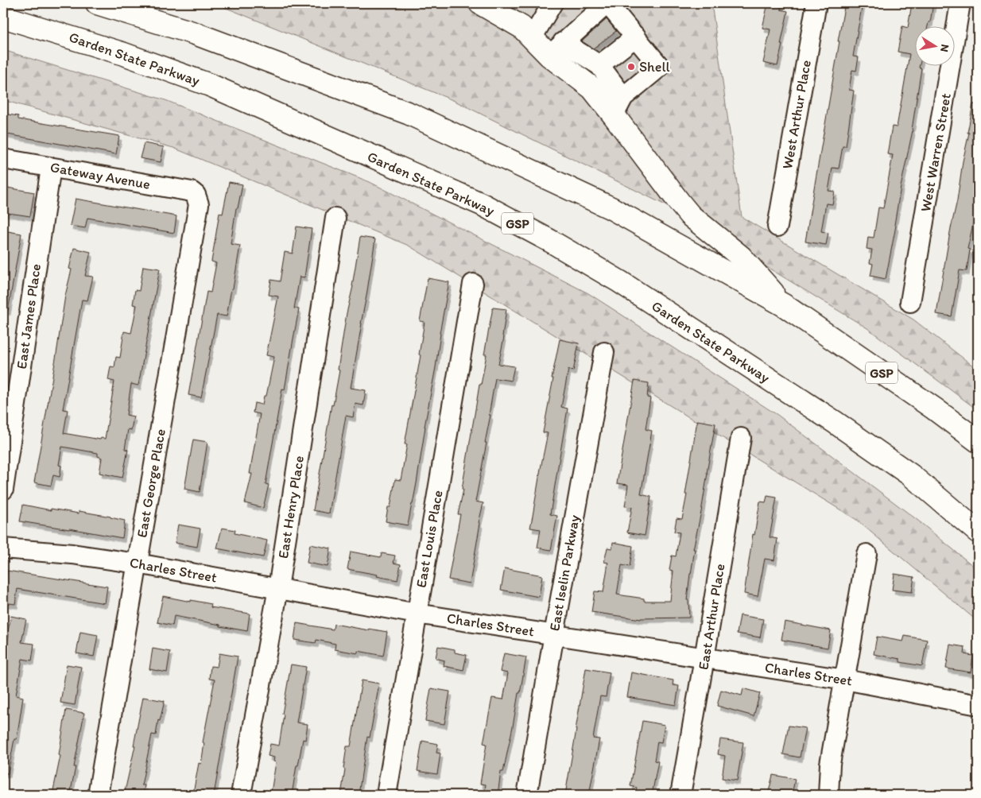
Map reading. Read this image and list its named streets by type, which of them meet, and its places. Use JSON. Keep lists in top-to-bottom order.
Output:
{
  "streets": {
    "highway": ["Garden State Parkway", "GSP"],
    "street": [
      "West Arthur Place",
      "West Warren Street",
      "Gateway Avenue",
      "East James Place",
      "East George Place",
      "East Henry Place",
      "East Louis Place",
      "Charles Street",
      "East Iselin Parkway",
      "East Arthur Place"
    ]
  },
  "crossings": [
    ["Gateway Avenue", "East James Place"],
    ["Gateway Avenue", "East George Place"],
    ["East George Place", "Charles Street"],
    ["East Henry Place", "Charles Street"],
    ["East Louis Place", "Charles Street"],
    ["Charles Street", "East Iselin Parkway"],
    ["Charles Street", "East Arthur Place"]
  ],
  "places": ["Shell"],
  "north": "right"
}
